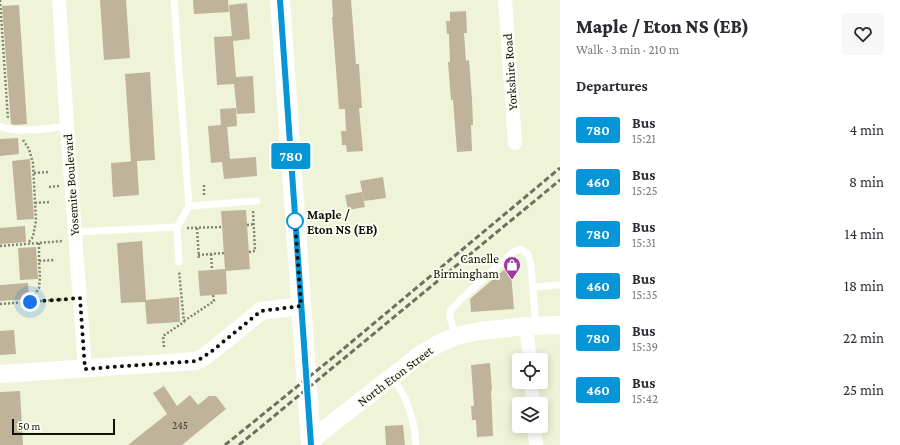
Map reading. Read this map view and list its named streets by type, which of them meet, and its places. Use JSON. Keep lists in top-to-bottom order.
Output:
{
  "streets": {
    "street": ["Yorkshire Road", "Yosemite Boulevard", "North Eton Street"]
  },
  "places": {
    "other": ["Maple / Eton NS (EB)"],
    "shop": ["Canelle Birmingham"]
  },
  "lines": ["bus line 780"],
  "house_numbers": ["245"],
  "scale_bar": "50 m",
  "page": {
    "on_map": "780",
    "heading": [
      ["Maple / Eton NS (EB)", "Walk · 3 min · 210 m"],
      "Departures"
    ],
    "list": [
      {
        "mark": "780",
        "name": "Bus",
        "note": "15:21",
        "value": "4 min"
      },
      {
        "mark": "460",
        "name": "Bus",
        "note": "15:25",
        "value": "8 min"
      },
      {
        "mark": "780",
        "name": "Bus",
        "note": "15:31",
        "value": "14 min"
      },
      {
        "mark": "460",
        "name": "Bus",
        "note": "15:35",
        "value": "18 min"
      },
      {
        "mark": "780",
        "name": "Bus",
        "note": "15:39",
        "value": "22 min"
      },
      {
        "mark": "460",
        "name": "Bus",
        "note": "15:42",
        "value": "25 min"
      }
    ],
    "scale": "50 m"
  }
}
